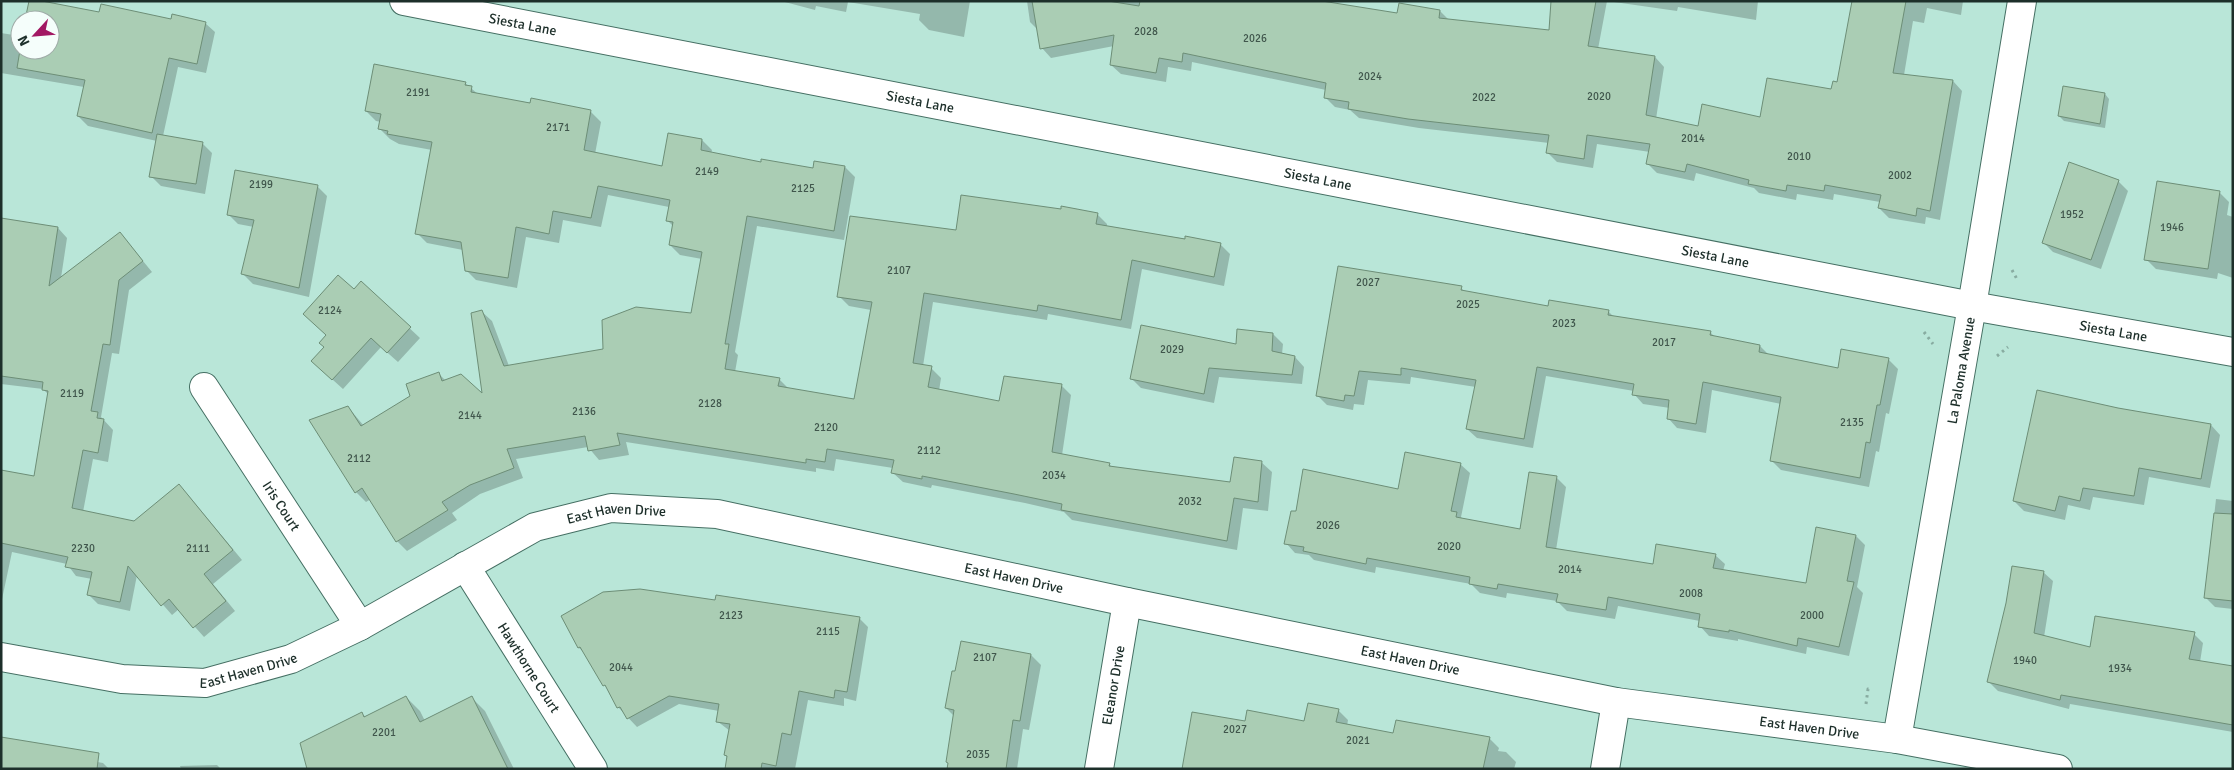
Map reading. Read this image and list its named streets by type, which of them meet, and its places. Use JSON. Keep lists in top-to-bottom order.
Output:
{
  "streets": {
    "street": [
      "Siesta Lane",
      "La Paloma Avenue",
      "Iris Court",
      "East Haven Drive",
      "Hawthorne Court",
      "Eleanor Drive"
    ]
  },
  "crossings": [
    ["Siesta Lane", "La Paloma Avenue"],
    ["La Paloma Avenue", "East Haven Drive"],
    ["Iris Court", "East Haven Drive"],
    ["East Haven Drive", "Hawthorne Court"],
    ["East Haven Drive", "Eleanor Drive"]
  ],
  "house_numbers": [
    "2028",
    "2026",
    "2024",
    "2191",
    "2020",
    "2022",
    "2171",
    "2014",
    "2010",
    "2149",
    "2002",
    "2199",
    "2125",
    "1952",
    "1946",
    "2107",
    "2027",
    "2025",
    "2124",
    "2023",
    "2017",
    "2029",
    "2119",
    "2128",
    "2136",
    "2144",
    "2135",
    "2120",
    "2112",
    "2112",
    "2034",
    "2032",
    "2026",
    "2020",
    "2230",
    "2111",
    "2014",
    "2008",
    "2123",
    "2000",
    "2115",
    "2107",
    "1940",
    "2044",
    "1934",
    "2027",
    "2201",
    "2021",
    "2035"
  ],
  "north": "bottom left"
}
